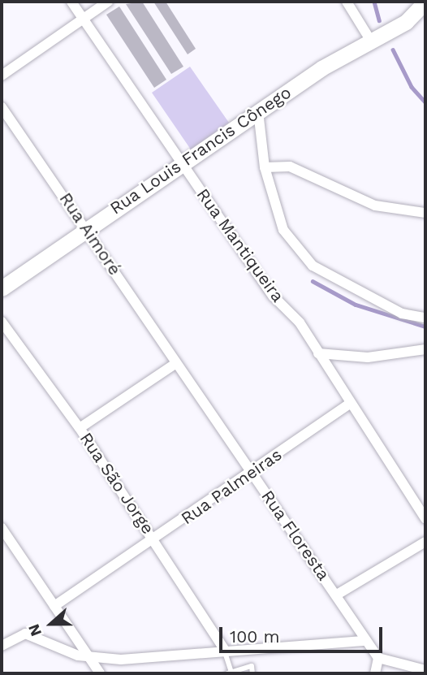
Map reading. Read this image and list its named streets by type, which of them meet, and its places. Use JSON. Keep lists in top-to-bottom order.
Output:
{
  "streets": {
    "main road": ["Rua Louis Francis Cônego"],
    "street": [
      "Rua Aimoré",
      "Rua Mantiqueira",
      "Rua São Jorge",
      "Rua Palmeiras",
      "Rua Floresta"
    ]
  },
  "crossings": [
    ["Rua Louis Francis Cônego", "Rua Aimoré"],
    ["Rua Louis Francis Cônego", "Rua Mantiqueira"],
    ["Rua Aimoré", "Rua Floresta"],
    ["Rua Mantiqueira", "Rua Palmeiras"],
    ["Rua São Jorge", "Rua Palmeiras"],
    ["Rua Palmeiras", "Rua Floresta"]
  ],
  "scale_bar": "100 m",
  "north": "left"
}
